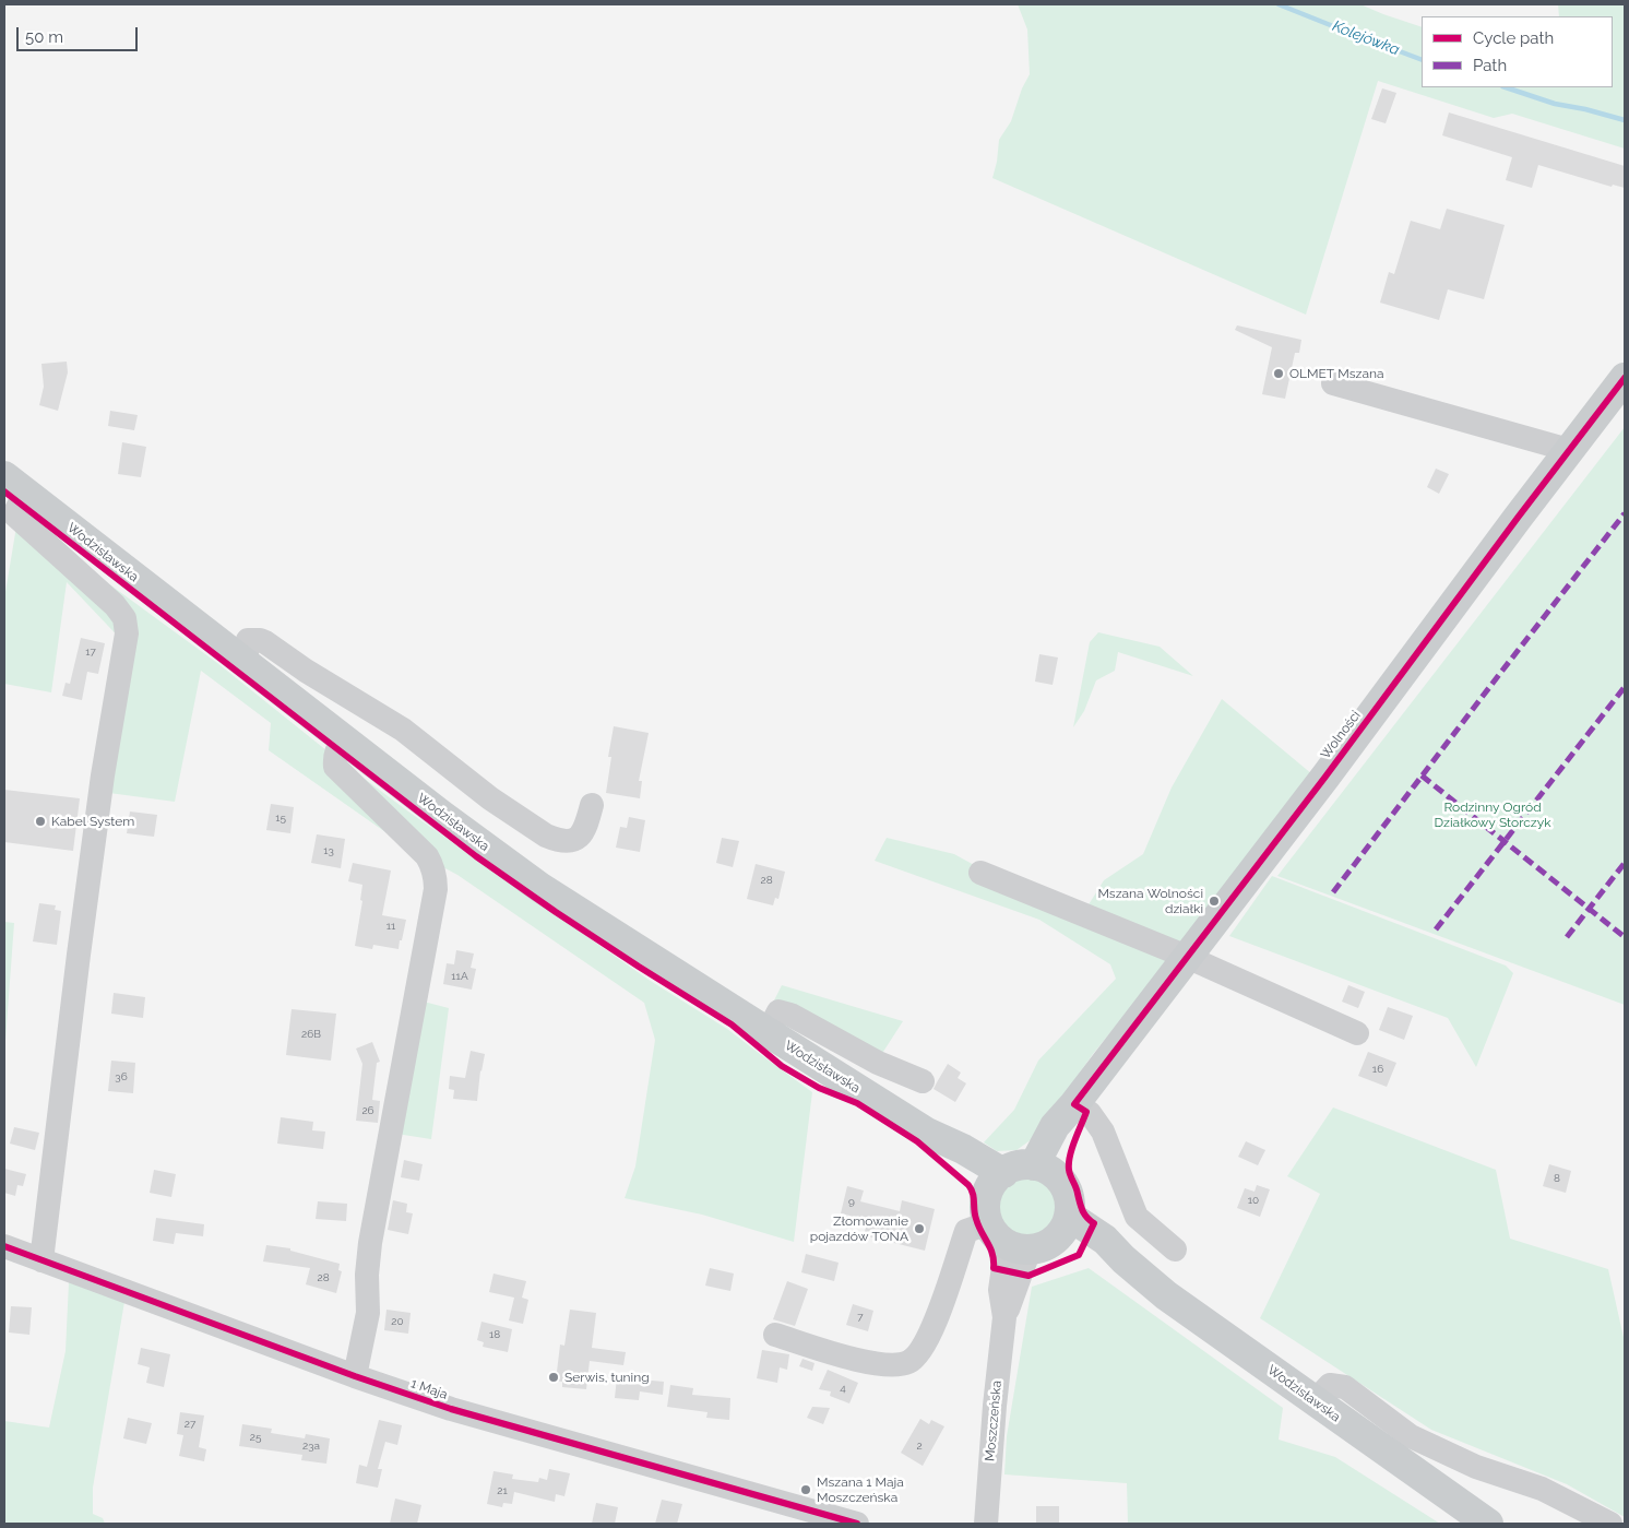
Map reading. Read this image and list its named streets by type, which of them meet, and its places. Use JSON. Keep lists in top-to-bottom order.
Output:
{
  "streets": {
    "main road": ["Wodzisławska", "Wolności"],
    "street": ["1 Maja", "Moszczeńska"]
  },
  "crossings": [
    ["Wodzisławska", "Wolności"],
    ["Wodzisławska", "Moszczeńska"],
    ["Wolności", "Moszczeńska"]
  ],
  "water": ["Kolejówka"],
  "parks": ["Rodzinny Ogród Działkowy Storczyk"],
  "places": [
    "OLMET Mszana",
    "Kabel System",
    "Mszana Wolności działki",
    "Złomowanie pojazdów TONA",
    "Serwis, tuning",
    "Mszana 1 Maja Moszczeńska"
  ],
  "house_numbers": [
    "17",
    "15",
    "13",
    "28",
    "11",
    "11A",
    "26B",
    "16",
    "36",
    "26",
    "8",
    "10",
    "9",
    "28",
    "7",
    "20",
    "18",
    "4",
    "27",
    "25",
    "23a",
    "2",
    "21"
  ],
  "legend": ["Cycle path", "Path"],
  "scale_bar": "50 m"
}
